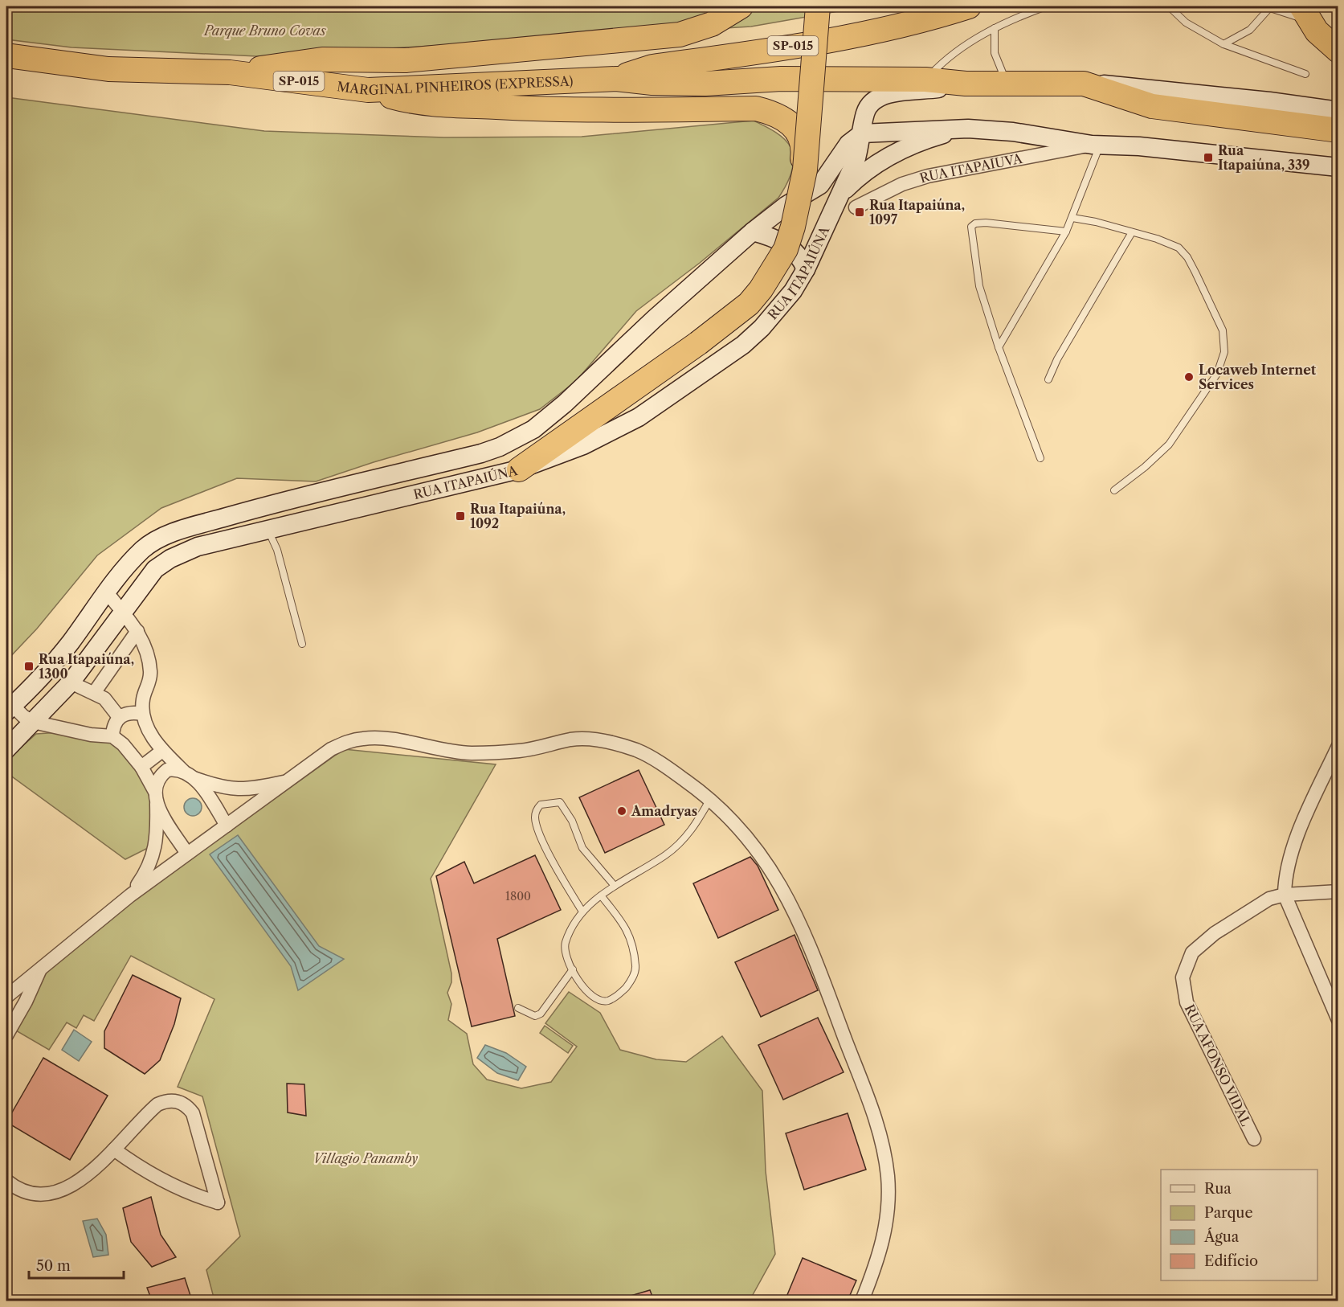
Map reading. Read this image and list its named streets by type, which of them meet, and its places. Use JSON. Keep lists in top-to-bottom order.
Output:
{
  "streets": {
    "highway": ["SP-015", "MARGINAL PINHEIROS (EXPRESSA)"],
    "main road": ["RUA ITAPAIÚNA"],
    "street": ["RUA ITAPAIUVA", "RUA AFONSO VIDAL"]
  },
  "crossings": [
    ["SP-015", "MARGINAL PINHEIROS (EXPRESSA)"]
  ],
  "parks": ["Parque Bruno Covas", "Villagio Panamby"],
  "places": {
    "transit": [
      "Rua Itapaiúna, 339",
      "Rua Itapaiúna, 1097",
      "Rua Itapaiúna, 1092",
      "Rua Itapaiúna, 1300"
    ],
    "other": ["Locaweb Internet Services", "Amadryas"]
  },
  "house_numbers": ["1800"],
  "legend": [
    "Rua",
    "Parque",
    "Água",
    "Edifício"
  ],
  "scale_bar": "50 m"
}
